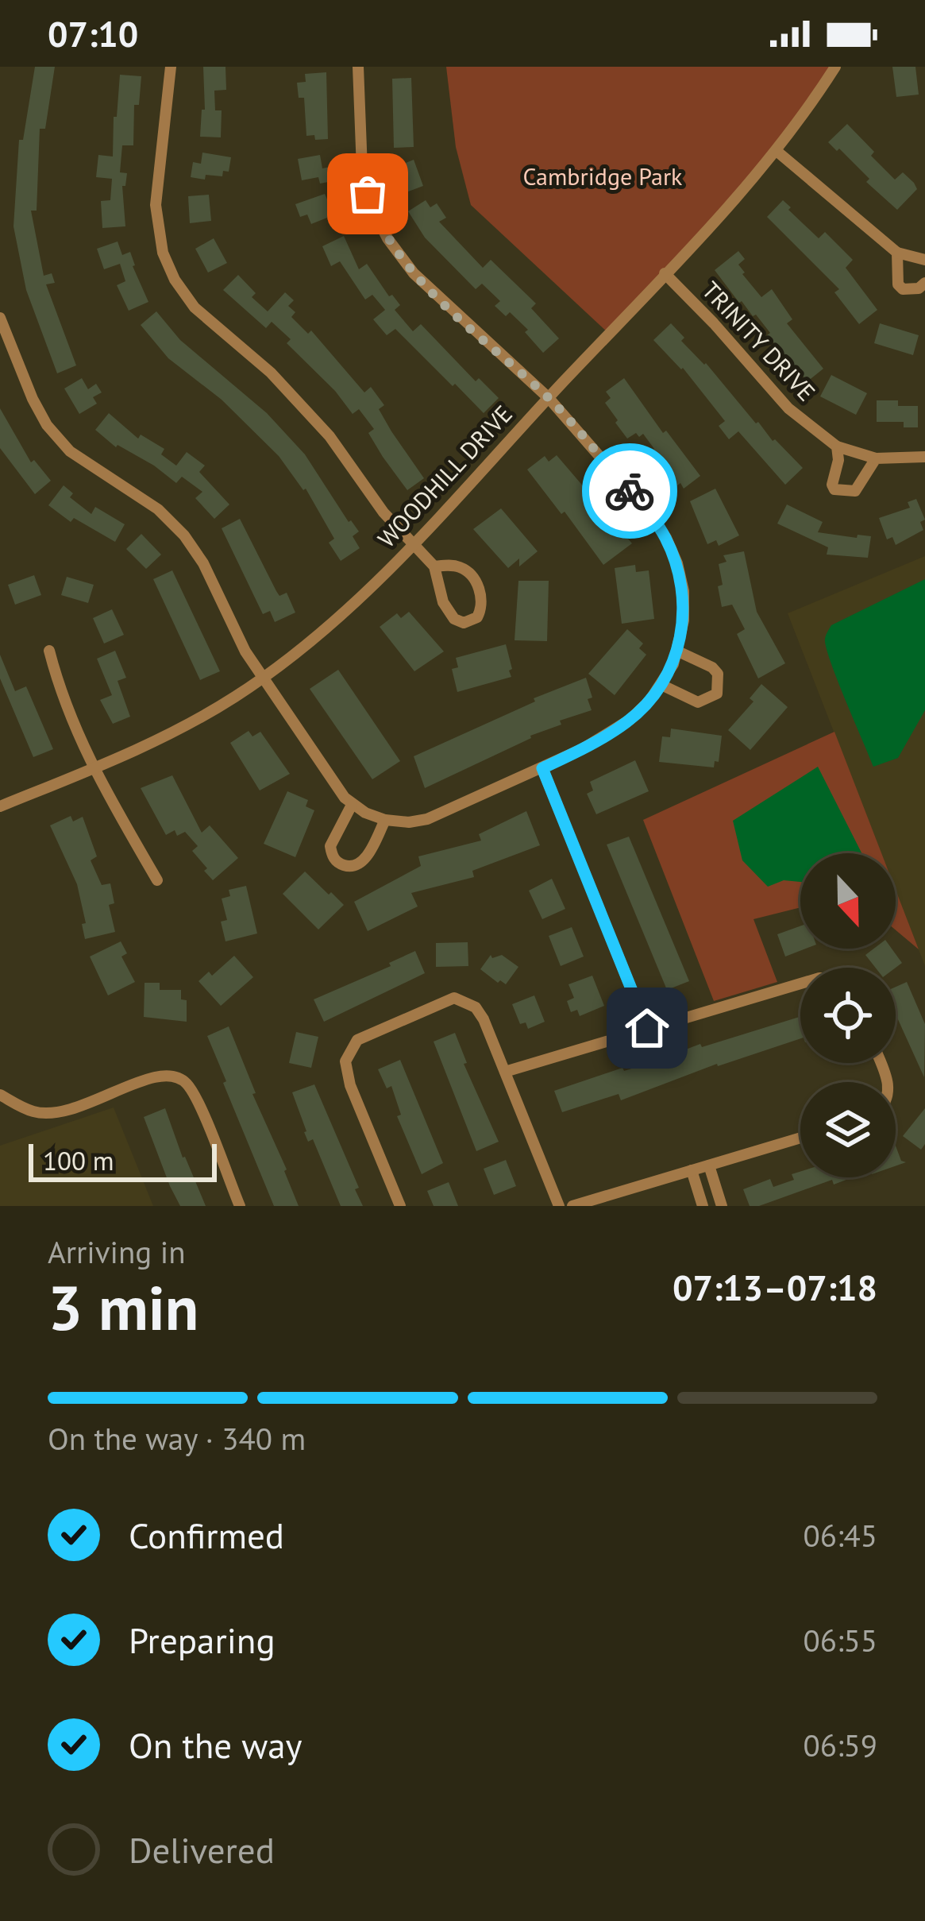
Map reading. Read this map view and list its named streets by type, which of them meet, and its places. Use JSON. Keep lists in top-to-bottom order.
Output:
{
  "streets": {
    "street": ["TRINITY DRIVE", "WOODHILL DRIVE"]
  },
  "crossings": [
    ["TRINITY DRIVE", "WOODHILL DRIVE"]
  ],
  "parks": ["Cambridge Park"],
  "scale_bar": "100 m",
  "north": "bottom",
  "page": {
    "status": "07:10",
    "scale": "100 m",
    "heading": ["3 min", "Arriving in", "07:13–07:18"],
    "bar": "On the way · 340 m",
    "list": [
      ["Confirmed", "06:45"],
      ["Preparing", "06:55"],
      ["On the way", "06:59"],
      "Delivered"
    ]
  }
}
